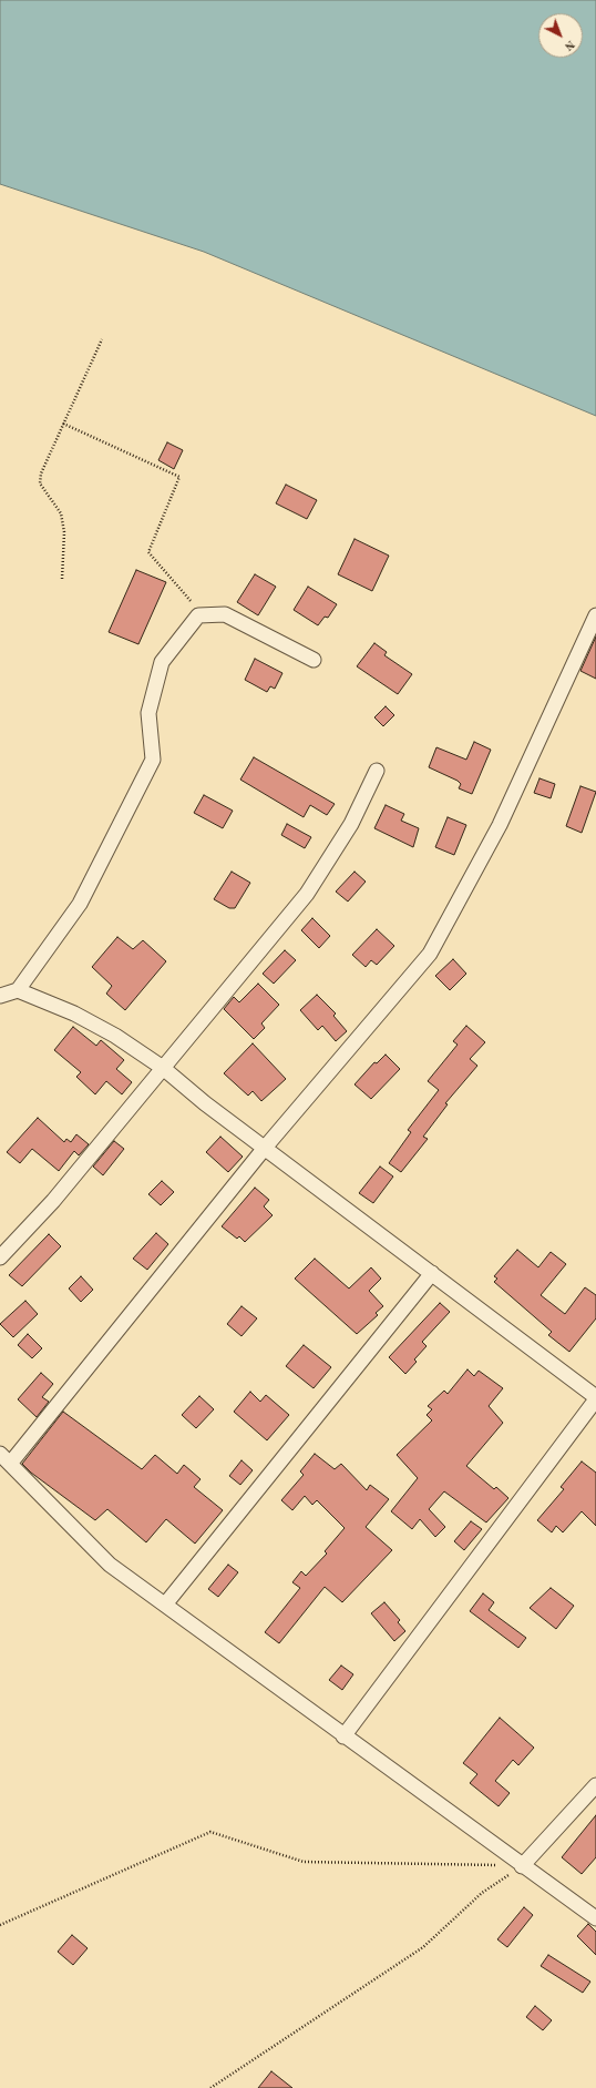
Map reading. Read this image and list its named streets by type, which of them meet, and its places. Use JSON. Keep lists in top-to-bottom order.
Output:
{
  "north": "bottom right"
}
